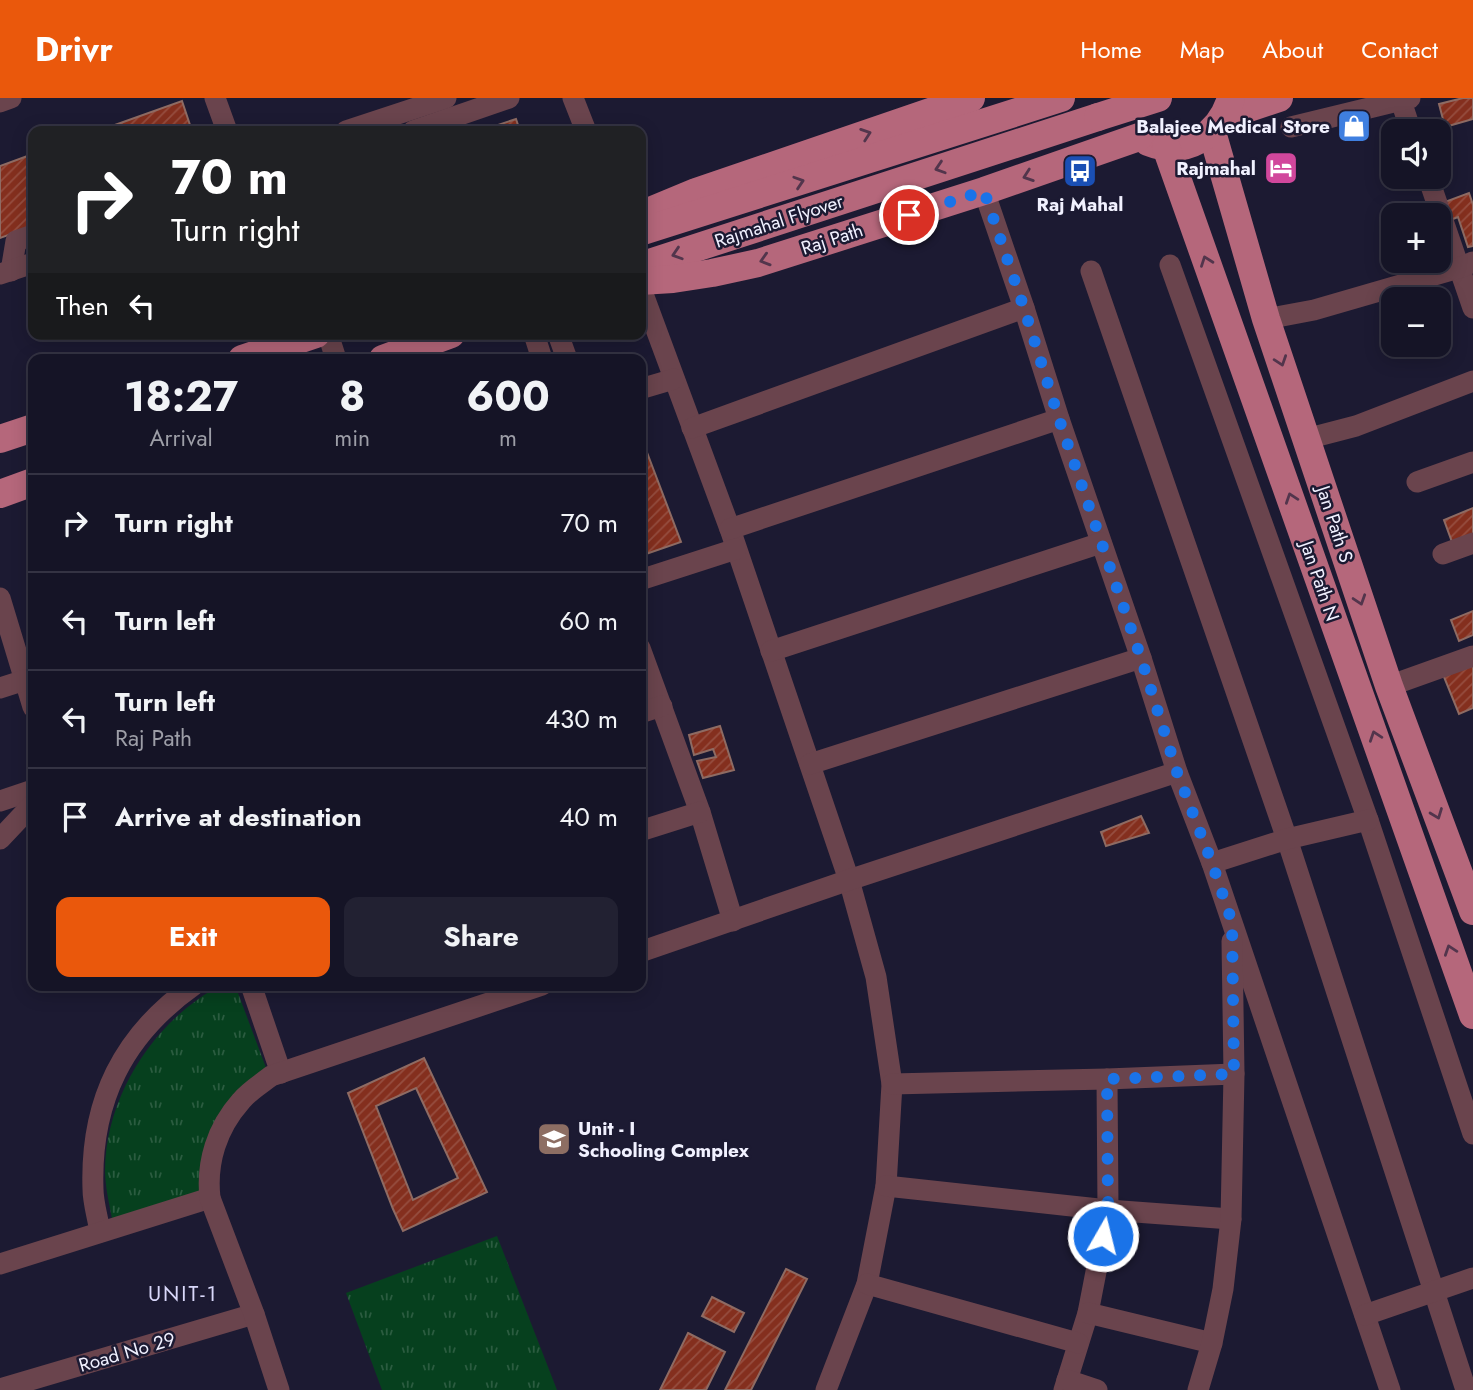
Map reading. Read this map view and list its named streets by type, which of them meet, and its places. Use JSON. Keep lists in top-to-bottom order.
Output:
{
  "streets": {
    "main road": [
      "Rajmahal Flyover",
      "Raj Path",
      "Jan Path S",
      "Jan Path N"
    ],
    "street": ["Road No 29"]
  },
  "one_way": ["Jan Path S", "Jan Path N"],
  "districts": ["UNIT-1"],
  "places": {
    "shop": ["Balajee Medical Store"],
    "hotel": ["Rajmahal"],
    "bus stop": ["Raj Mahal"],
    "school or university": ["Unit - I Schooling Complex"]
  },
  "page": {
    "header": "Drivr",
    "nav": [
      "Home",
      "Map",
      "About",
      "Contact"
    ],
    "map_buttons": ["+", "−"],
    "turn": ["70 m", "Turn right"],
    "then": "Then",
    "eta": [
      "18:27",
      "Arrival",
      "8",
      "min",
      "600",
      "m"
    ],
    "list": [
      {
        "name": "Turn right",
        "value": "70 m"
      },
      {
        "name": "Turn left",
        "value": "60 m"
      },
      {
        "name": "Turn left",
        "note": "Raj Path",
        "value": "430 m"
      },
      {
        "name": "Arrive at destination",
        "value": "40 m"
      }
    ],
    "buttons": ["Exit", "Share"]
  }
}
